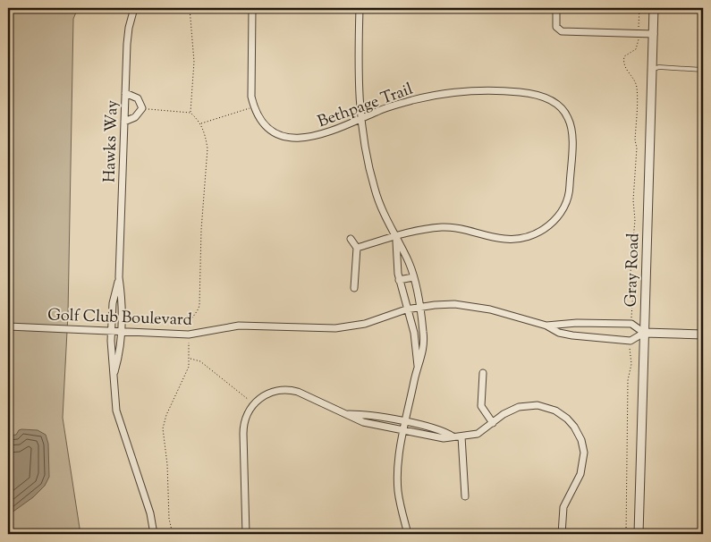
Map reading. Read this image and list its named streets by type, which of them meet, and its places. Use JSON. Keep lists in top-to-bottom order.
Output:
{
  "streets": {
    "street": [
      "Bethpage Trail",
      "Hawks Way",
      "Gray Road",
      "Golf Club Boulevard"
    ]
  },
  "crossings": [
    ["Hawks Way", "Golf Club Boulevard"]
  ]
}
